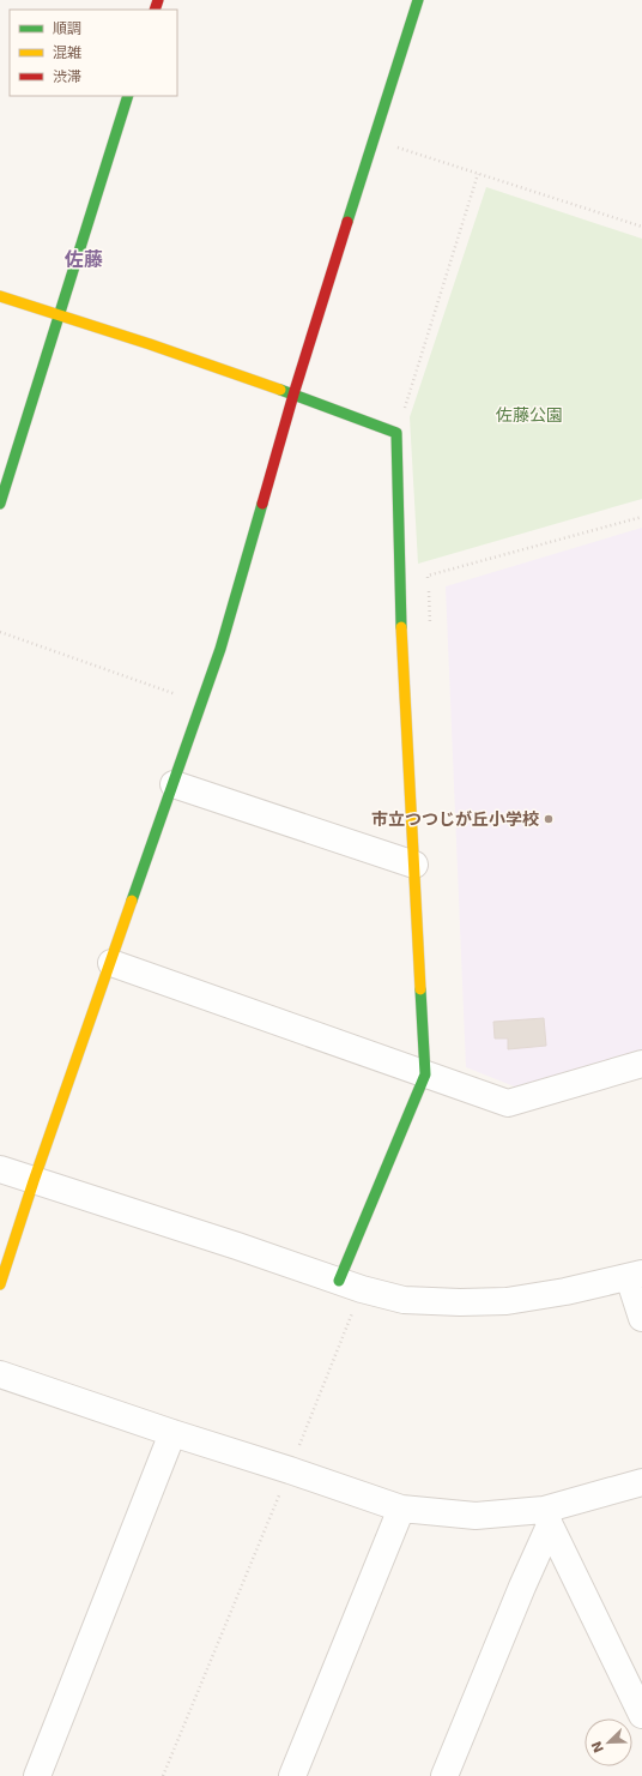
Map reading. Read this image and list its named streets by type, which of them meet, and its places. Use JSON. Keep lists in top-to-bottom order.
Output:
{
  "districts": ["佐藤"],
  "parks": ["佐藤公園"],
  "places": ["市立つつじが丘小学校"],
  "legend": ["順調", "混雑", "渋滞"],
  "north": "bottom left"
}
